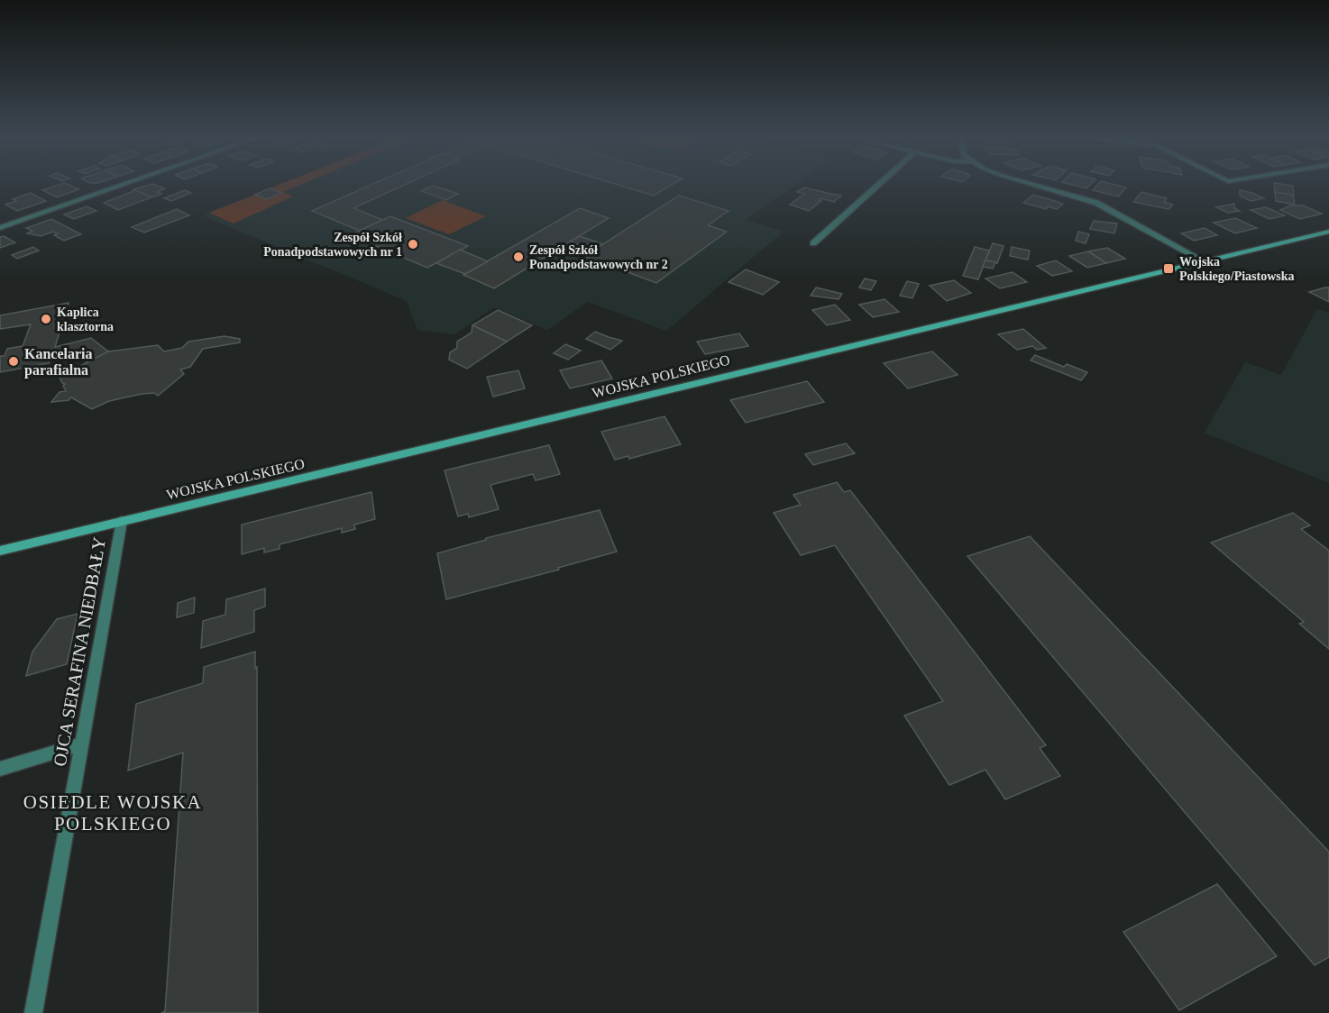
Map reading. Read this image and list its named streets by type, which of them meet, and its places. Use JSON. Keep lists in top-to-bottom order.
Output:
{
  "streets": {
    "main road": ["WOJSKA POLSKIEGO"],
    "street": ["OJCA SERAFINA NIEDBAŁY"]
  },
  "crossings": [
    ["WOJSKA POLSKIEGO", "OJCA SERAFINA NIEDBAŁY"]
  ],
  "districts": ["OSIEDLE WOJSKA POLSKIEGO"],
  "places": {
    "other": [
      "Zespół Szkół Ponadpodstawowych nr 1",
      "Zespół Szkół Ponadpodstawowych nr 2",
      "Kaplica klasztorna",
      "Kancelaria parafialna"
    ],
    "transit": ["Wojska Polskiego/Piastowska"]
  }
}
